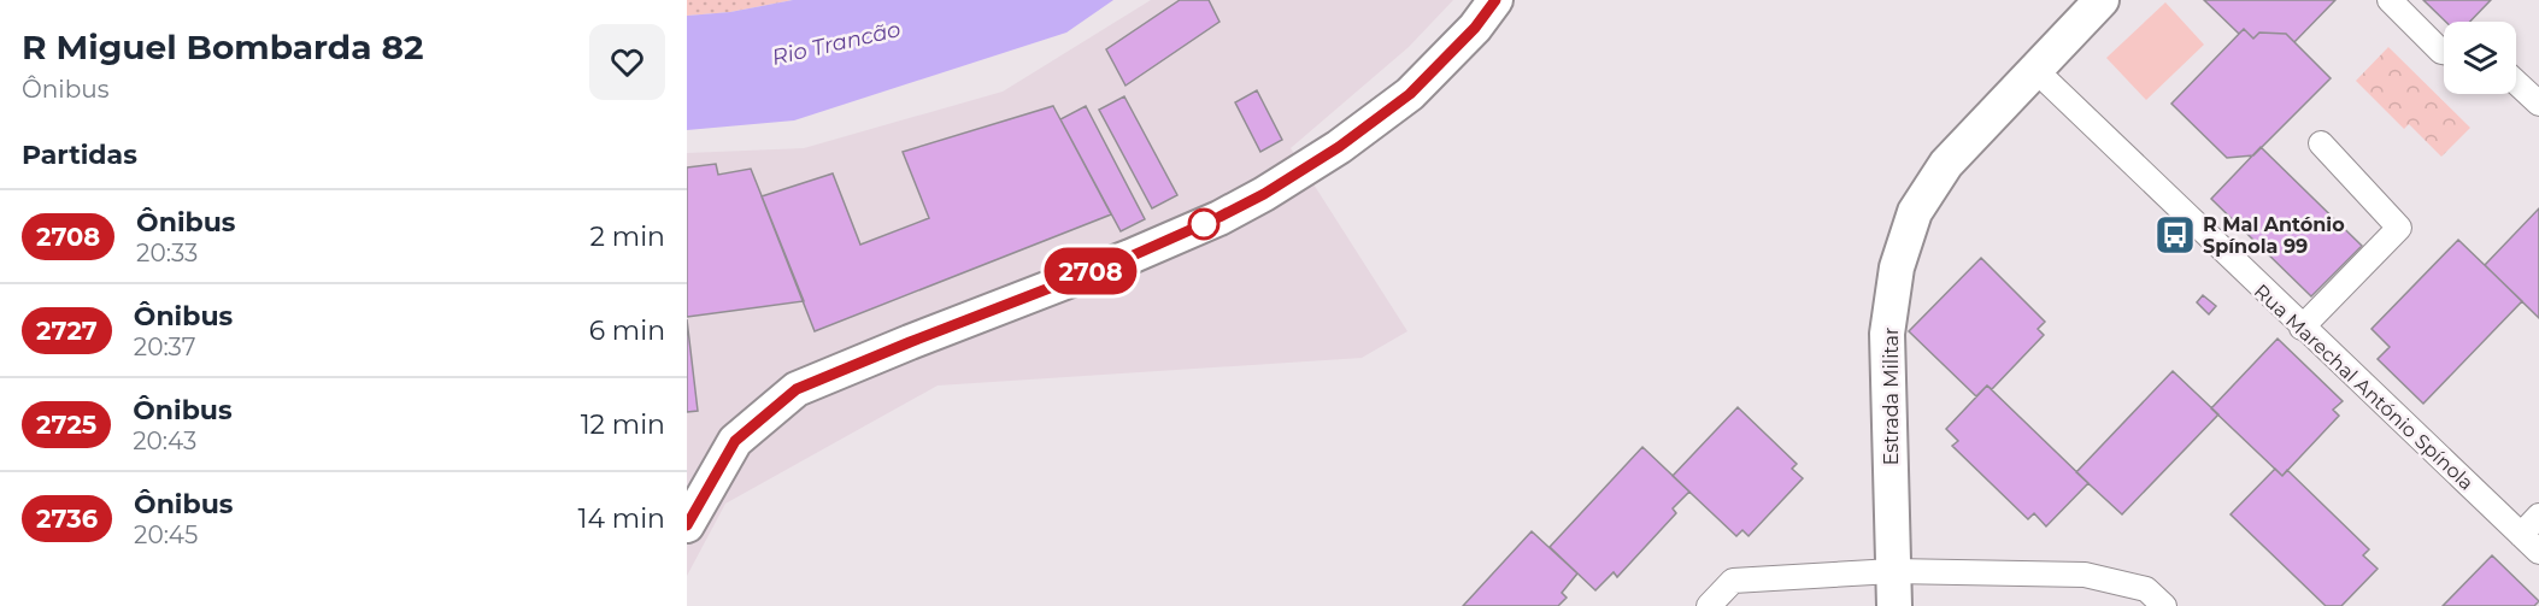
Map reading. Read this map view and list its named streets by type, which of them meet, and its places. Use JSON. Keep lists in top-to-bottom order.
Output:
{
  "streets": {
    "main road": ["Estrada Militar"],
    "street": ["Rua Marechal António Spínola"]
  },
  "crossings": [
    ["Rua Marechal António Spínola", "Estrada Militar"]
  ],
  "water": ["Rio Trancão"],
  "places": {
    "bus stop": ["R Mal António Spínola 99"]
  },
  "lines": ["bus line 2708"],
  "page": {
    "heading": [
      ["R Miguel Bombarda 82", "Ônibus"],
      "Partidas"
    ],
    "on_map": "2708",
    "list": [
      {
        "mark": "2708",
        "name": "Ônibus",
        "note": "20:33",
        "value": "2 min"
      },
      {
        "mark": "2727",
        "name": "Ônibus",
        "note": "20:37",
        "value": "6 min"
      },
      {
        "mark": "2725",
        "name": "Ônibus",
        "note": "20:43",
        "value": "12 min"
      },
      {
        "mark": "2736",
        "name": "Ônibus",
        "note": "20:45",
        "value": "14 min"
      }
    ]
  }
}
